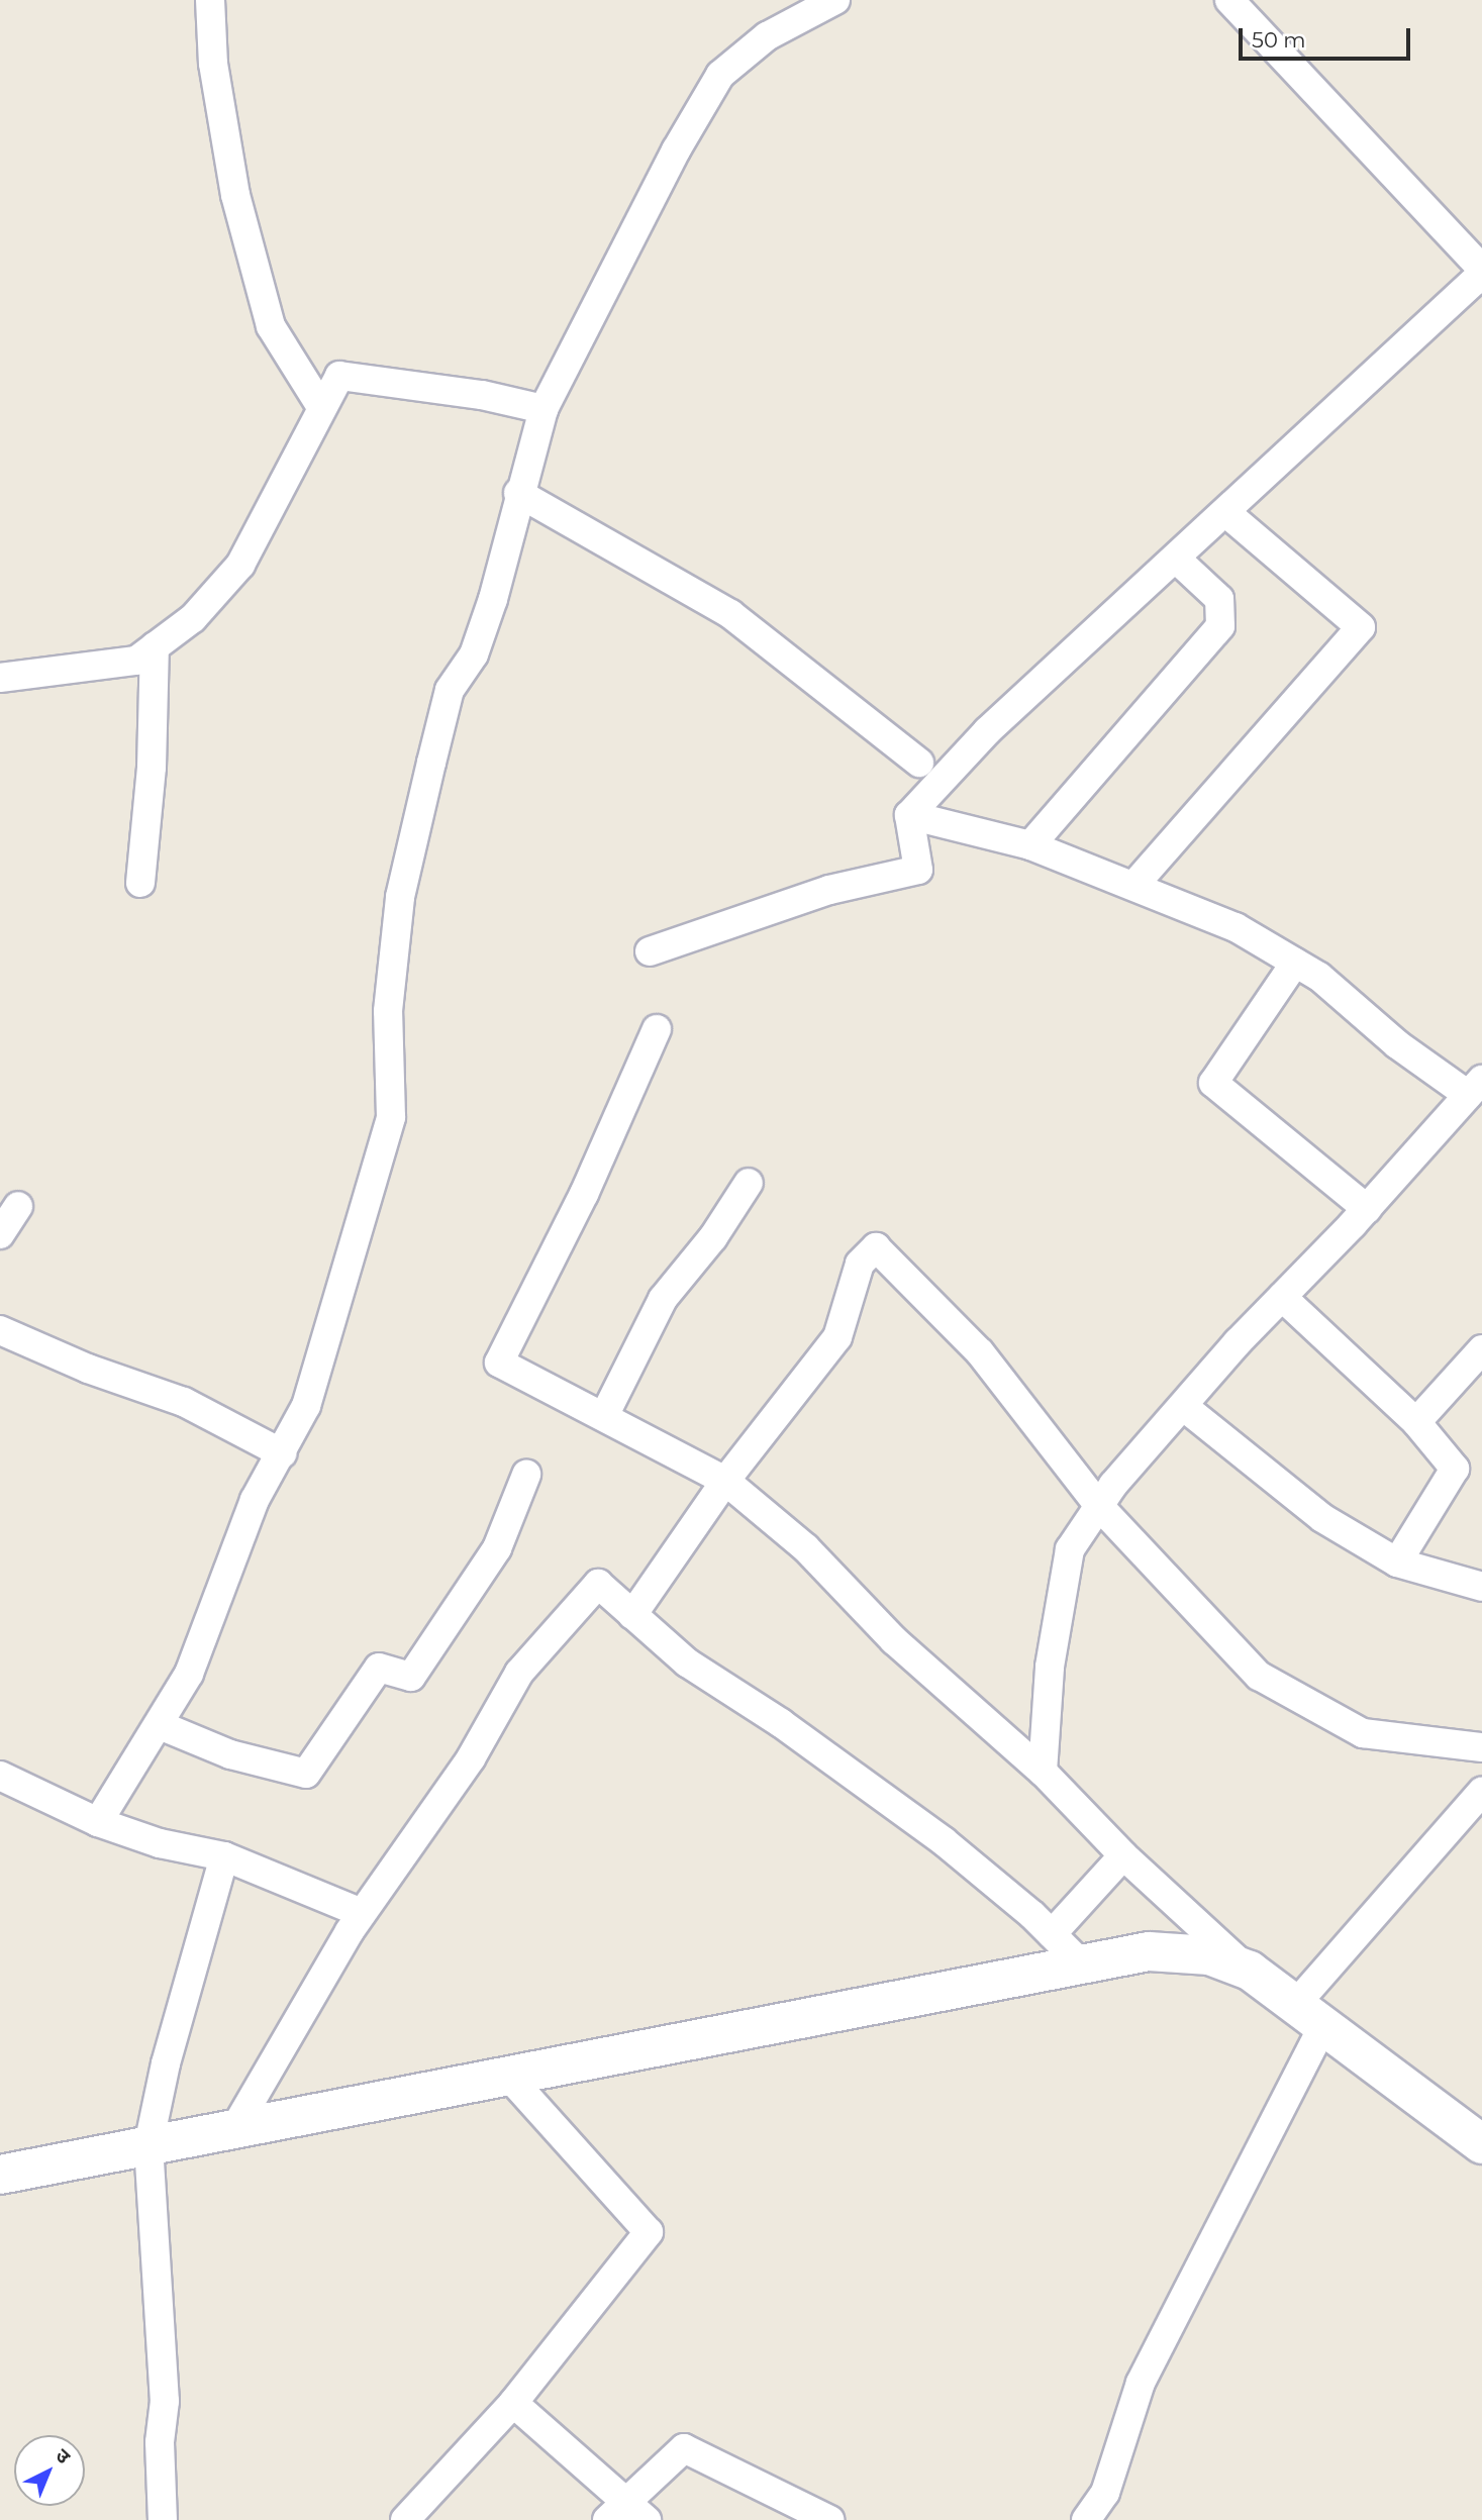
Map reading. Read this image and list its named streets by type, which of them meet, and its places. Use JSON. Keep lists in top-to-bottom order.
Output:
{
  "scale_bar": "50 m",
  "north": "top right"
}
